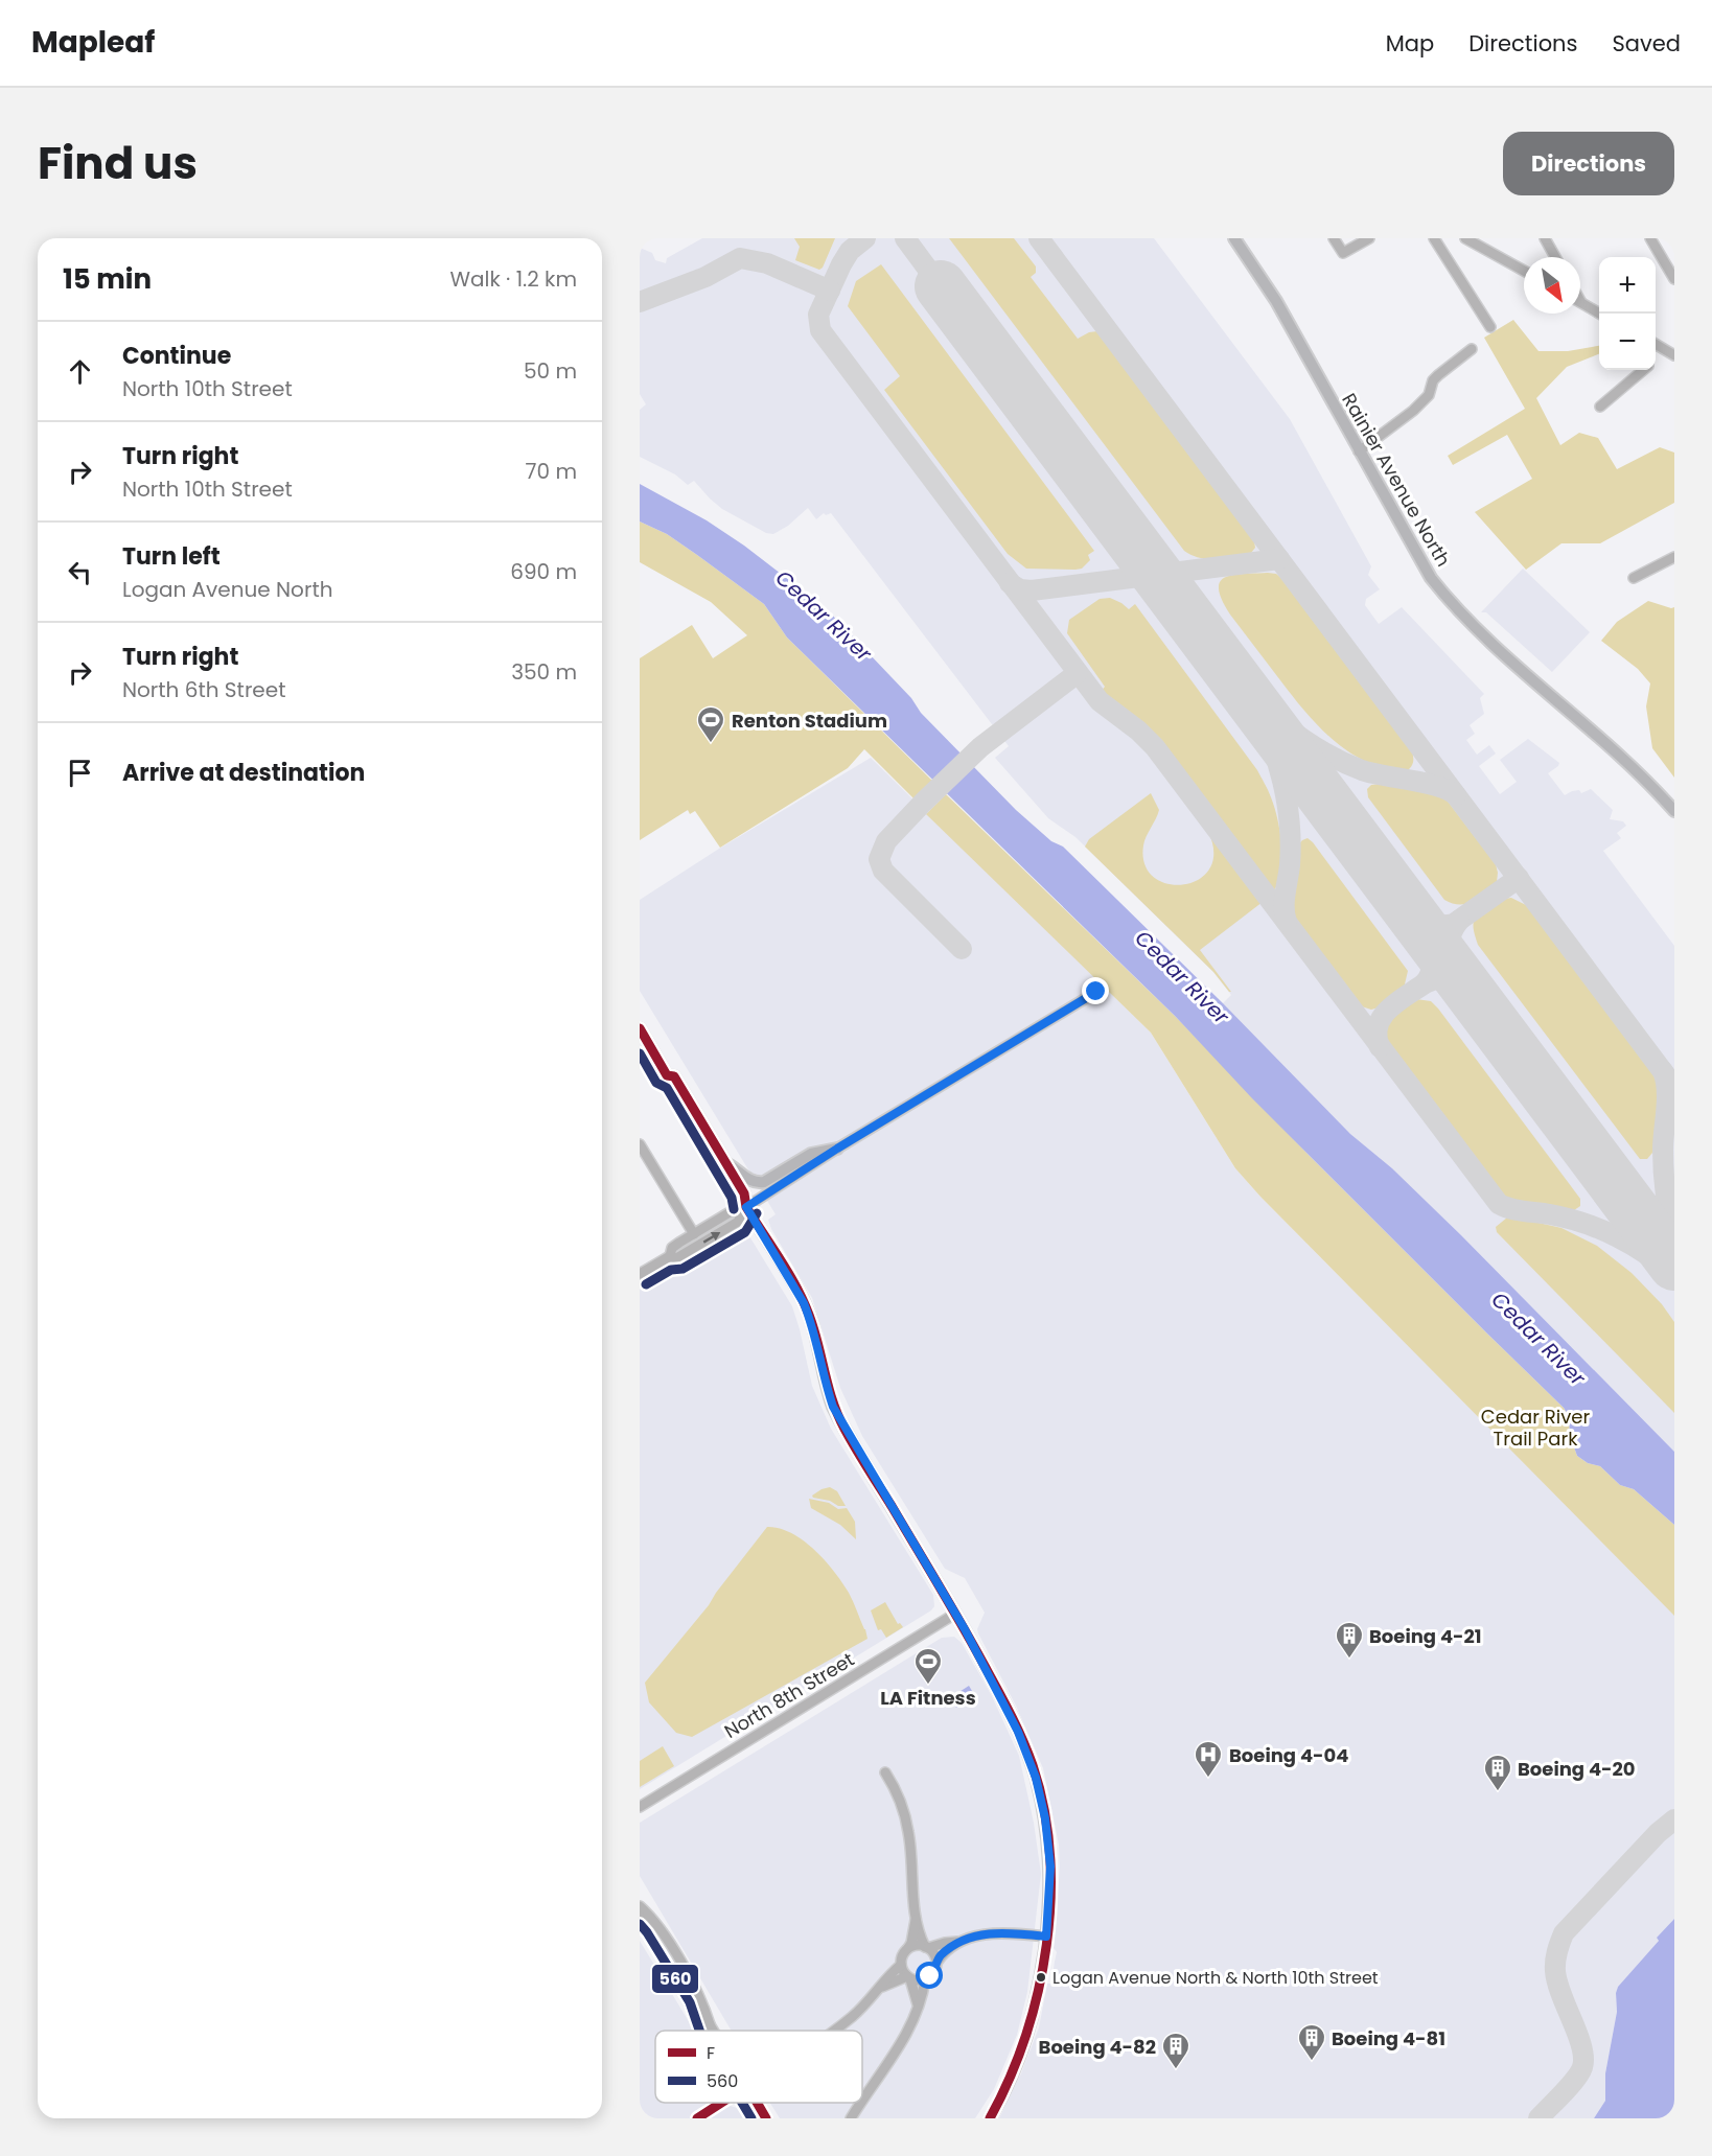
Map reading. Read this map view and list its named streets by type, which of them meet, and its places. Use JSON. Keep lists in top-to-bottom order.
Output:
{
  "streets": {
    "main road": ["Rainier Avenue North"],
    "street": ["North 8th Street"]
  },
  "water": ["Cedar River"],
  "parks": ["Cedar River Trail Park"],
  "places": {
    "sports": ["Renton Stadium", "LA Fitness"],
    "building": [
      "Boeing 4-21",
      "Boeing 4-20",
      "Boeing 4-81",
      "Boeing 4-82"
    ],
    "hospital": ["Boeing 4-04"],
    "other": ["Logan Avenue North & North 10th Street"]
  },
  "lines": ["transit line F", "transit line 560"],
  "legend": ["F", "560"],
  "north": "bottom right",
  "page": {
    "header": "Mapleaf",
    "nav": ["Map", "Directions", "Saved"],
    "title": "Find us",
    "buttons": "Directions",
    "heading": ["15 min", "Walk · 1.2 km"],
    "map_buttons": ["+", "−"],
    "list": [
      ["Continue", "North 10th Street", "50 m"],
      ["Turn right", "North 10th Street", "70 m"],
      ["Turn left", "Logan Avenue North", "690 m"],
      ["Turn right", "North 6th Street", "350 m"],
      "Arrive at destination"
    ]
  }
}
